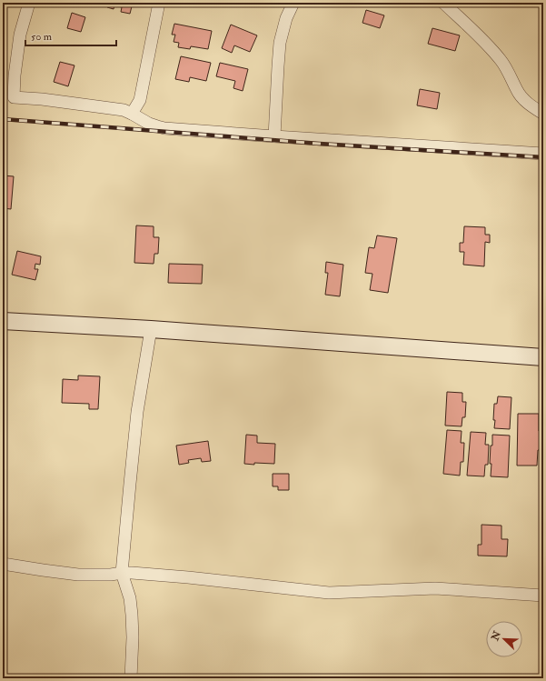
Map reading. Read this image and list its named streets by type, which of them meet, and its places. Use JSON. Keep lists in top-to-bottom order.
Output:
{
  "scale_bar": "50 m",
  "north": "top left"
}
